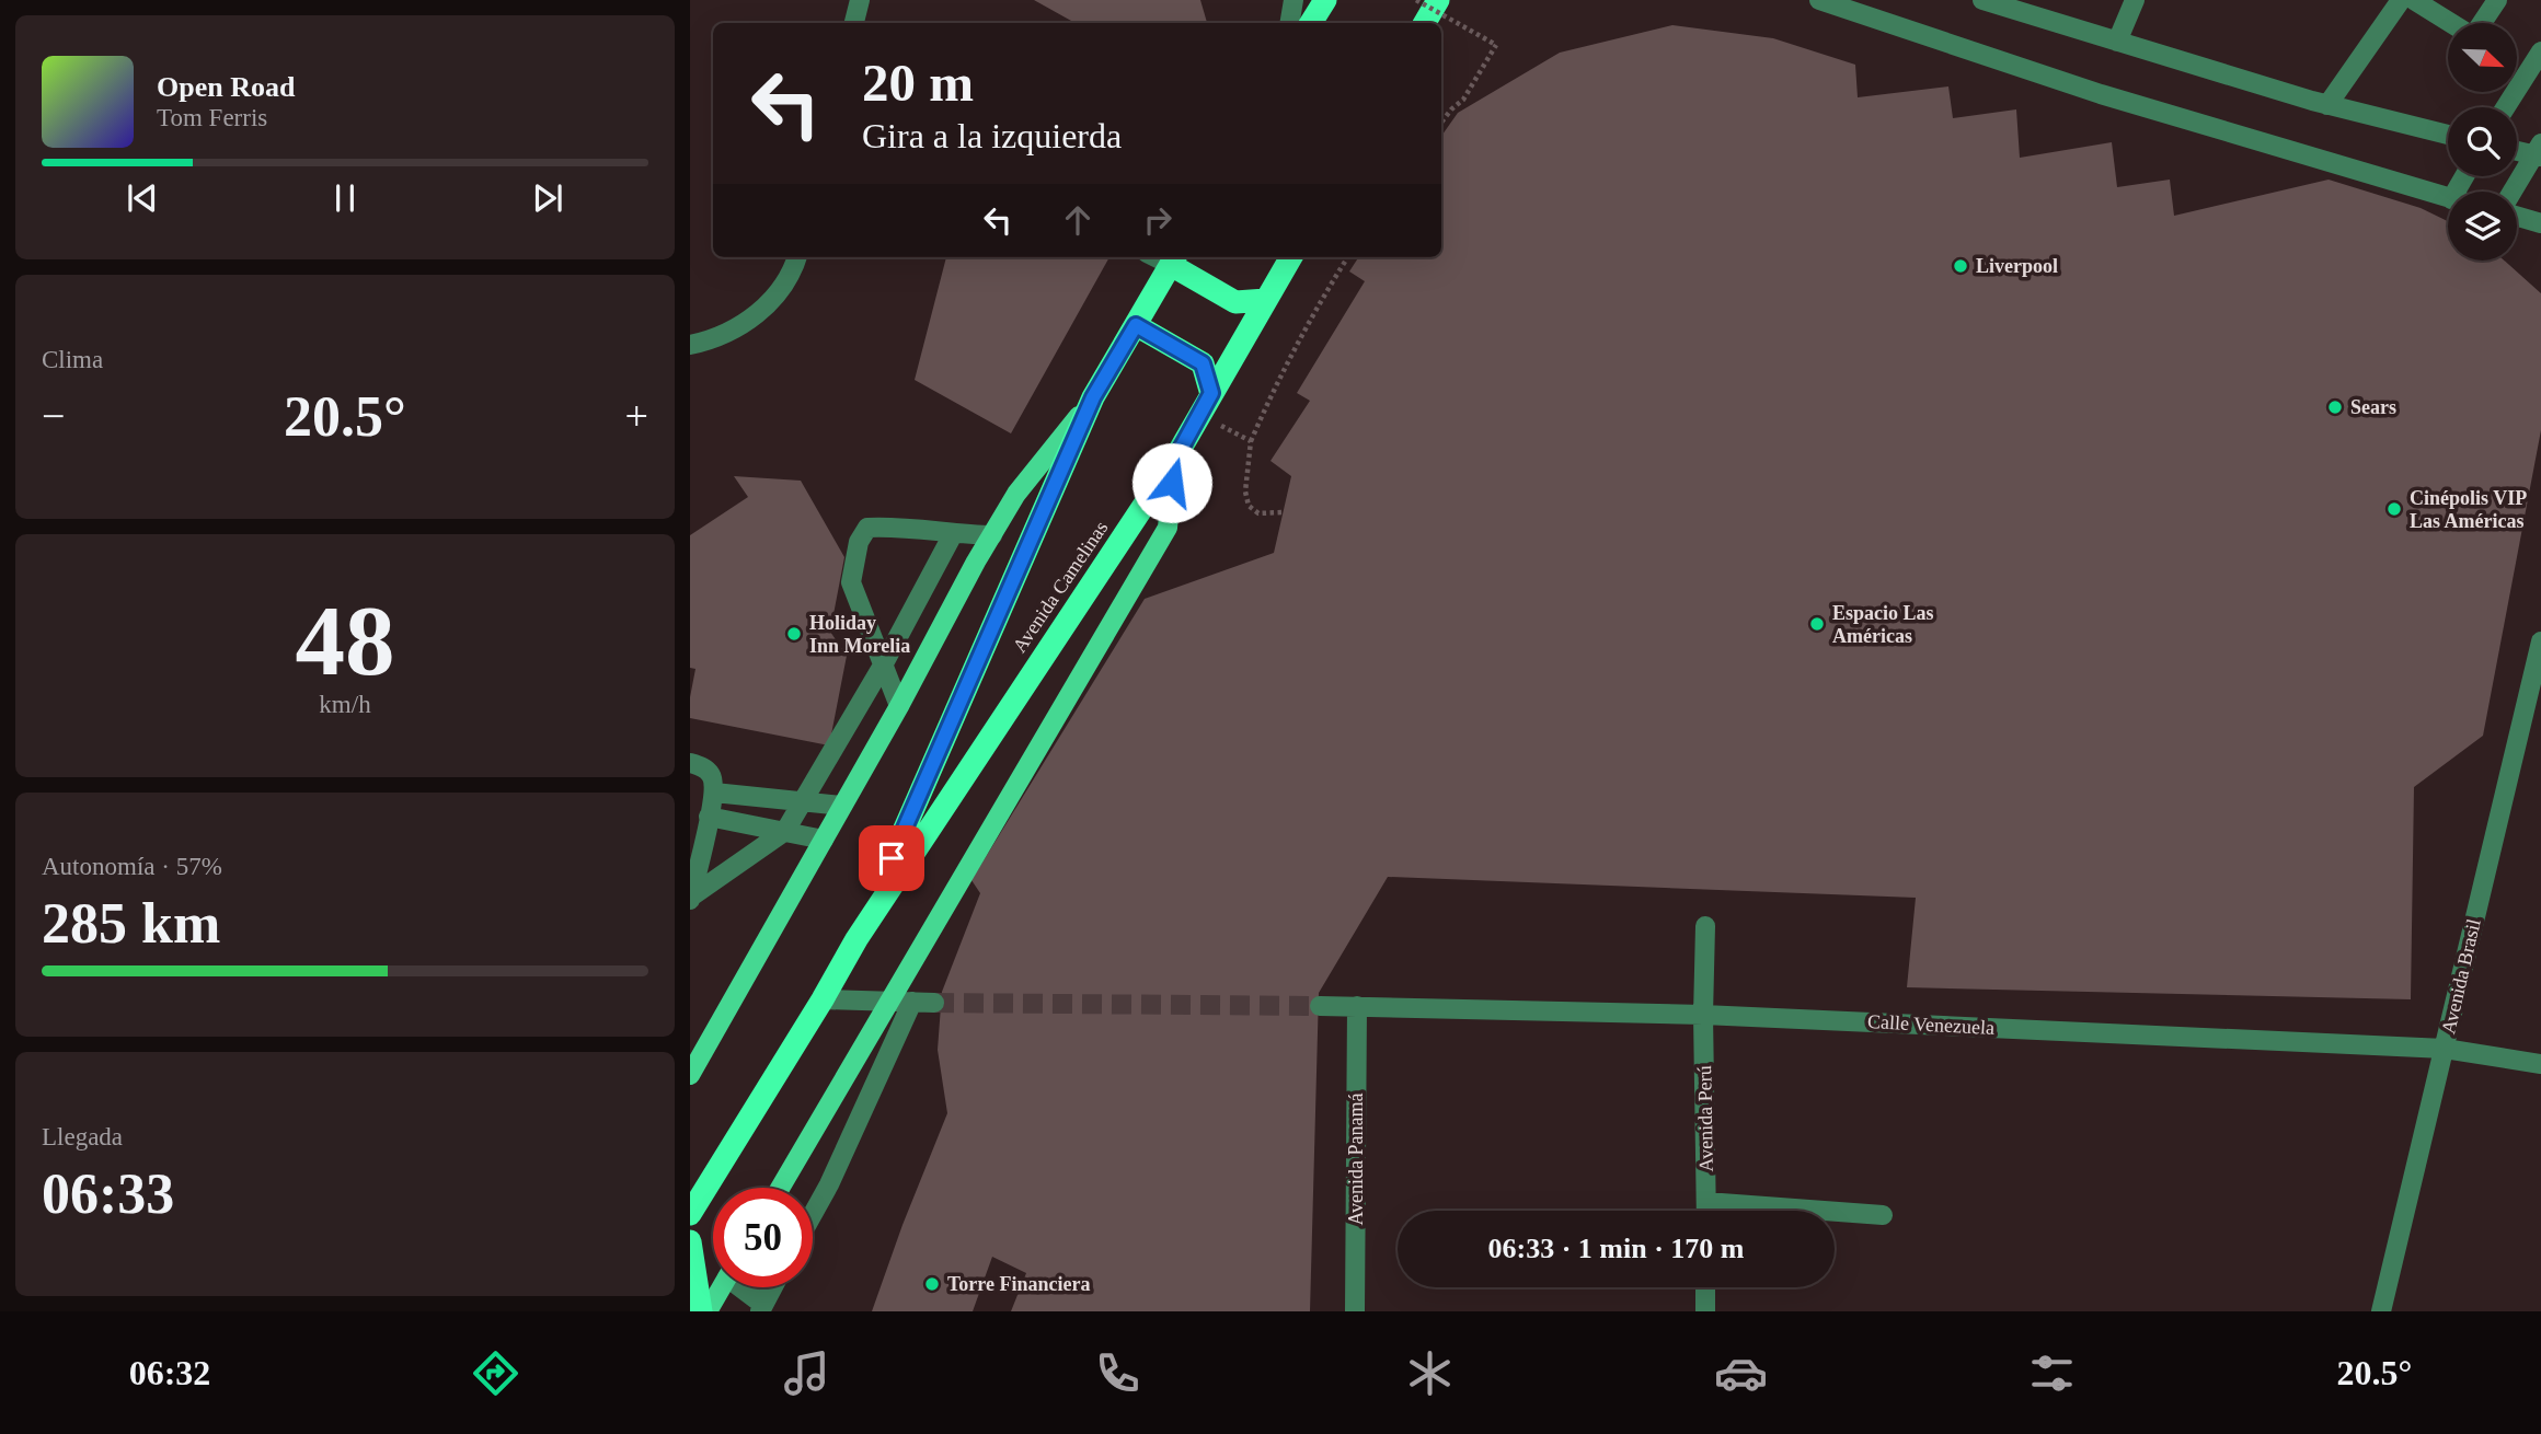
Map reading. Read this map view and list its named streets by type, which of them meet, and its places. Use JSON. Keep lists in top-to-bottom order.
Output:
{
  "streets": {
    "highway": ["Avenida Camelinas"],
    "street": [
      "Avenida Brasil",
      "Calle Venezuela",
      "Avenida Perú",
      "Avenida Panamá"
    ]
  },
  "crossings": [
    ["Avenida Brasil", "Calle Venezuela"],
    ["Calle Venezuela", "Avenida Perú"],
    ["Calle Venezuela", "Avenida Panamá"]
  ],
  "places": [
    "Liverpool",
    "Sears",
    "Cinépolis VIP Las Américas",
    "Espacio Las Américas",
    "Holiday Inn Morelia",
    "Torre Financiera"
  ],
  "north": "bottom right",
  "page": {
    "turn": ["20 m", "Gira a la izquierda"],
    "song": ["Open Road", "Tom Ferris"],
    "tile": [
      "Clima",
      ["48", "km/h"],
      ["Autonomía · 57%", "285 km"],
      ["Llegada", "06:33"]
    ],
    "heat": ["−", "20.5°", "+"],
    "limit": "50",
    "trip": "06:33 · 1 min · 170 m",
    "tabs": ["06:32", "20.5°"]
  }
}
